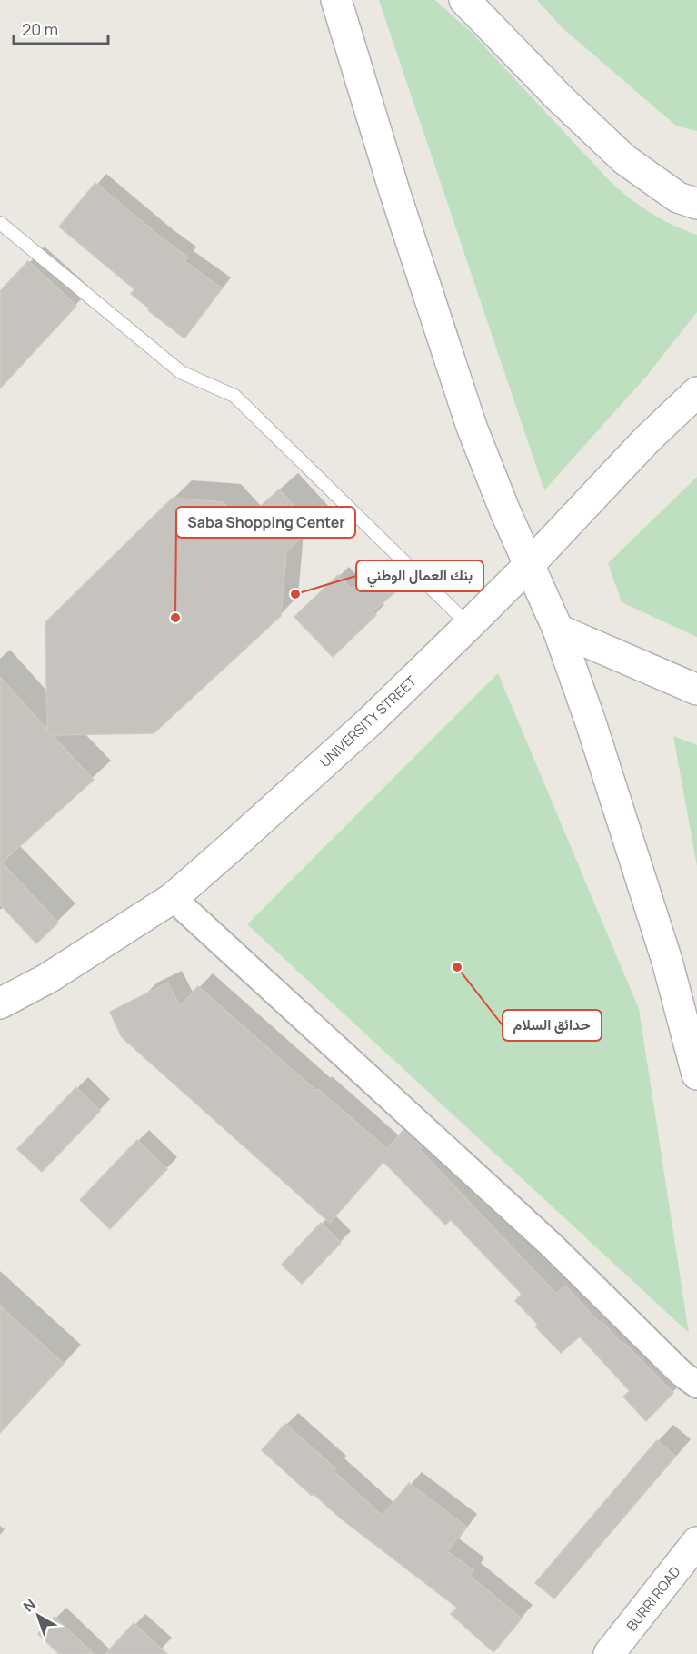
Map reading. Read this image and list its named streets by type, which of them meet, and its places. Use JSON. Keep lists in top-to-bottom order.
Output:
{
  "streets": {
    "main road": ["UNIVERSITY STREET", "BURRI ROAD"]
  },
  "places": ["بنك العمال الوطني", "Saba Shopping Center", "حدائق السلام"],
  "scale_bar": "20 m",
  "north": "top left"
}
